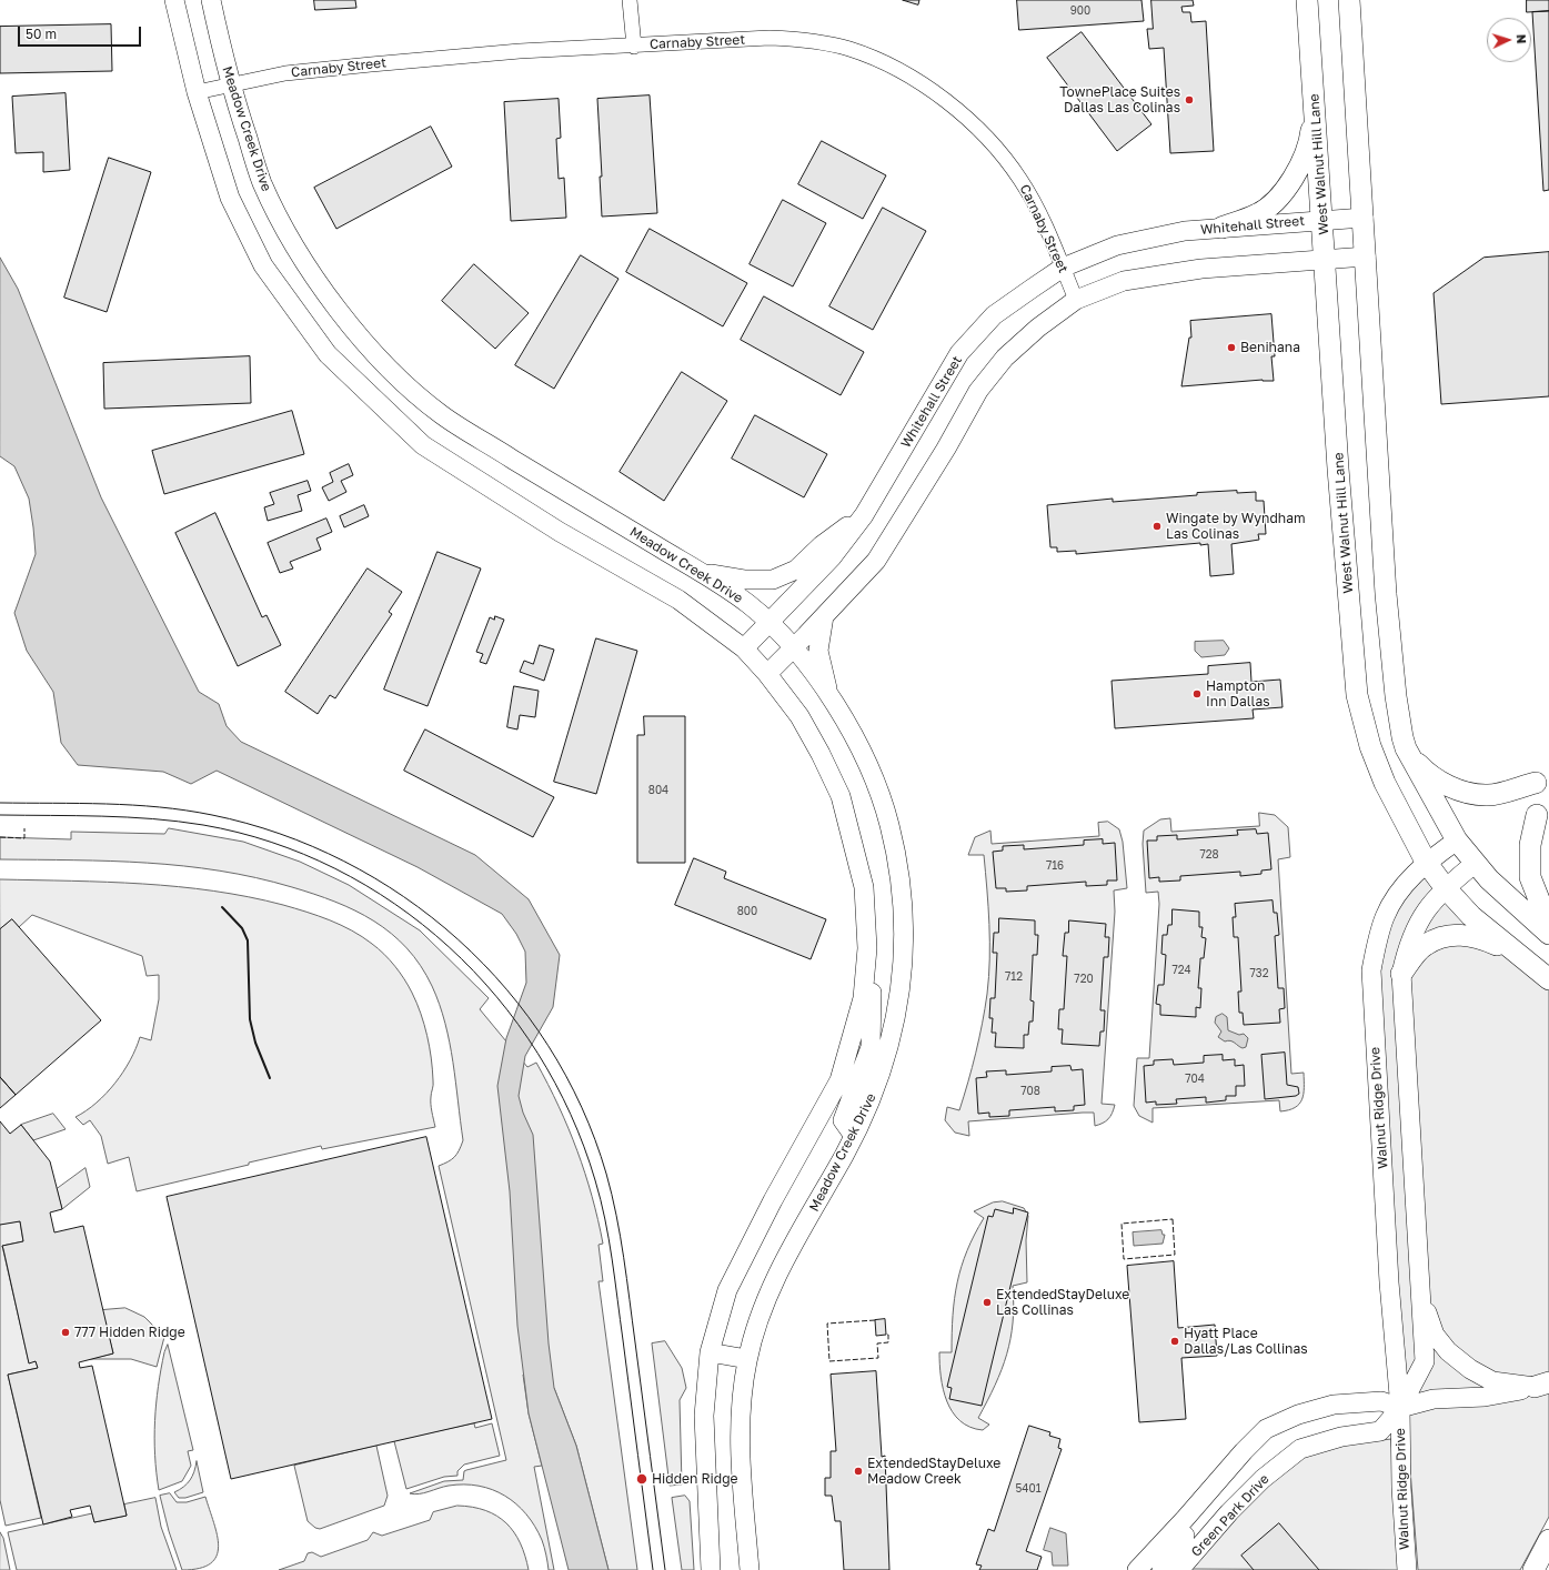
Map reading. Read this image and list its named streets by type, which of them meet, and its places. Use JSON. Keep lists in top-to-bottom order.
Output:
{
  "streets": {
    "main road": ["West Walnut Hill Lane"],
    "street": [
      "Carnaby Street",
      "Meadow Creek Drive",
      "Whitehall Street",
      "Walnut Ridge Drive",
      "Green Park Drive"
    ]
  },
  "crossings": [
    ["Carnaby Street", "Meadow Creek Drive"],
    ["Carnaby Street", "Whitehall Street"],
    ["Meadow Creek Drive", "Whitehall Street"],
    ["West Walnut Hill Lane", "Whitehall Street"],
    ["West Walnut Hill Lane", "Walnut Ridge Drive"],
    ["Walnut Ridge Drive", "Green Park Drive"]
  ],
  "places": [
    "TownePlace Suites Dallas Las Colinas",
    "Benihana",
    "Wingate by Wyndham Las Colinas",
    "Hampton Inn Dallas",
    "ExtendedStayDeluxe Las Collinas",
    "777 Hidden Ridge",
    "Hyatt Place Dallas/Las Collinas",
    "ExtendedStayDeluxe Meadow Creek",
    "Hidden Ridge"
  ],
  "house_numbers": [
    "900",
    "804",
    "728",
    "716",
    "800",
    "724",
    "732",
    "712",
    "720",
    "704",
    "708",
    "5401"
  ],
  "scale_bar": "50 m",
  "north": "right"
}
